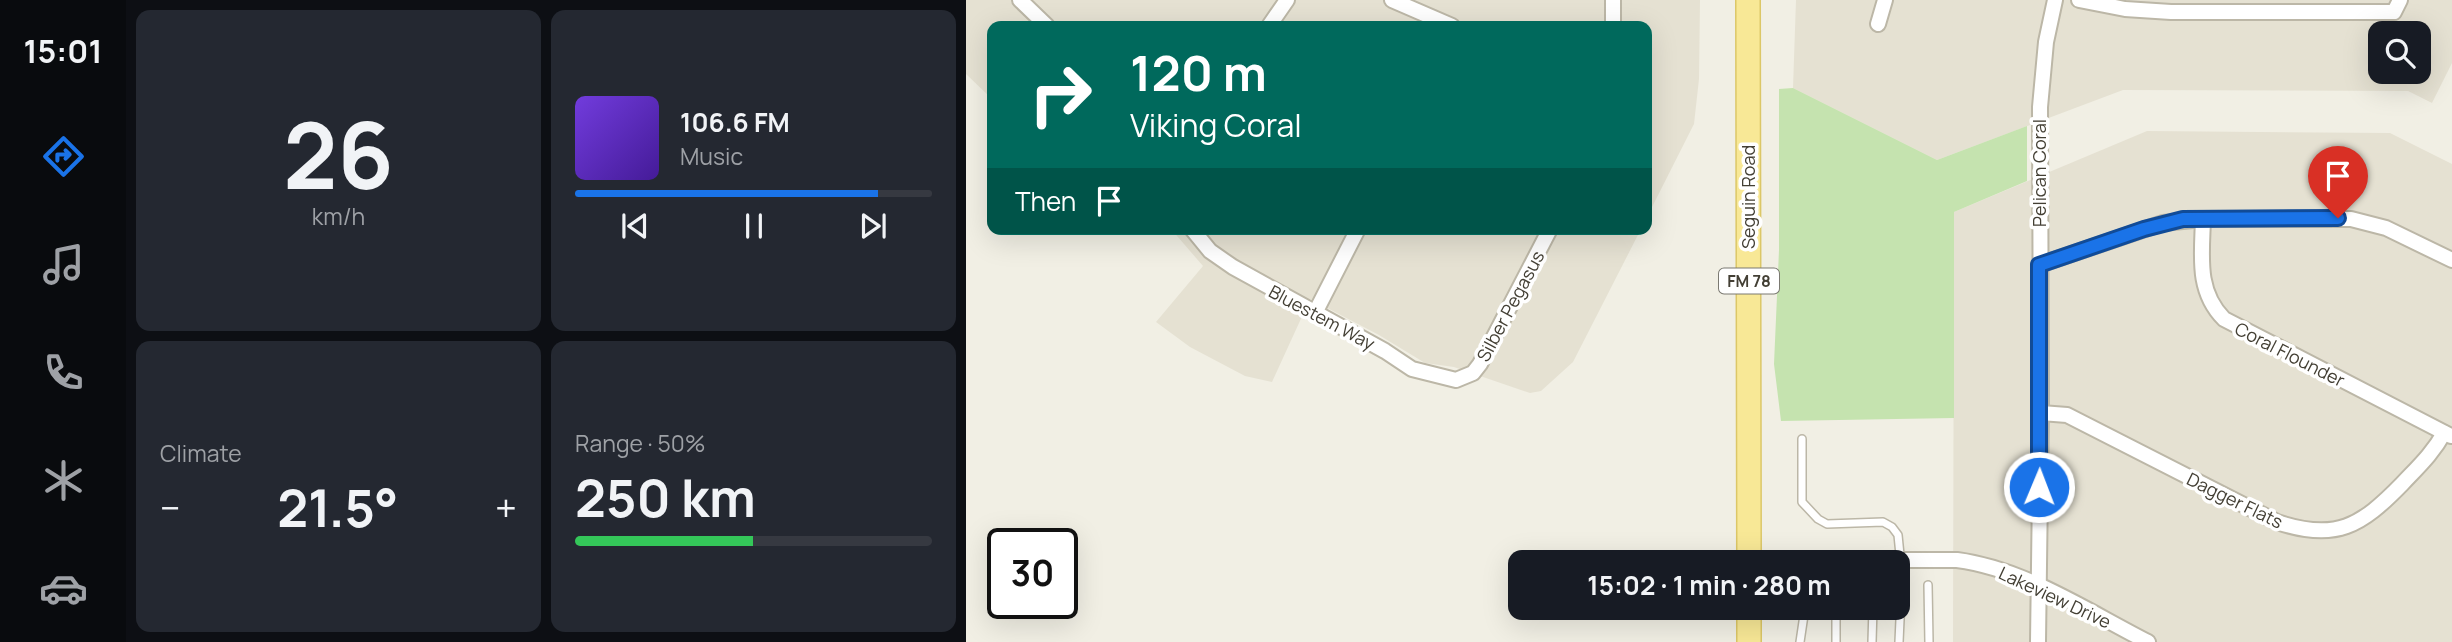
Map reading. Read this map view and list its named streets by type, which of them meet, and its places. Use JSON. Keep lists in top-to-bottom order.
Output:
{
  "streets": {
    "main road": ["Seguin Road", "FM 78"],
    "street": [
      "Pelican Coral",
      "Silber Pegasus",
      "Bluestem Way",
      "Coral Flounder",
      "Dagger Flats",
      "Lakeview Drive"
    ]
  },
  "crossings": [
    ["Pelican Coral", "Dagger Flats"],
    ["Pelican Coral", "Lakeview Drive"],
    ["Silber Pegasus", "Bluestem Way"],
    ["Coral Flounder", "Dagger Flats"]
  ],
  "page": {
    "tabs": "15:01",
    "tile": [
      ["26", "km/h"],
      "Climate",
      ["Range · 50%", "250 km"]
    ],
    "turn": ["120 m", "Viking Coral"],
    "song": ["106.6 FM", "Music"],
    "then": "Then",
    "heat": ["−", "21.5°", "+"],
    "limit": "30",
    "trip": "15:02 · 1 min · 280 m"
  }
}
